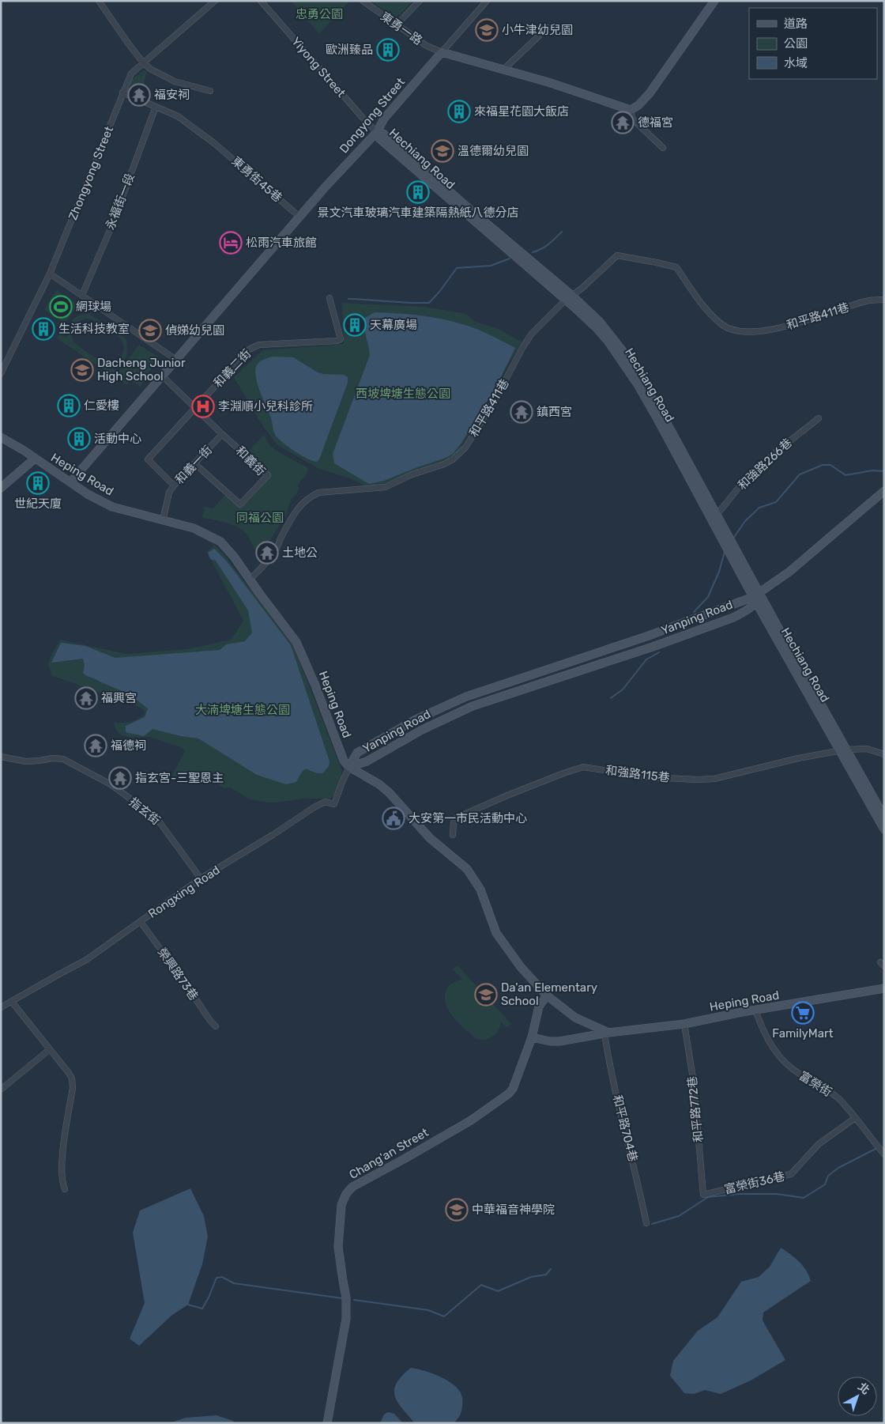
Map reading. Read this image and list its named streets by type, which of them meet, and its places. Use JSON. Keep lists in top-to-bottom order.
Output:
{
  "streets": {
    "street": [
      "東勇一路",
      "Yiyong Street",
      "Dongyong Street",
      "Hechiang Road",
      "Zhongyong Street",
      "東勇街45巷",
      "永福街一段",
      "和平路411巷",
      "和義二街",
      "和義街",
      "和強路266巷",
      "和義一街",
      "Heping Road",
      "Yanping Road",
      "和強路115巷",
      "指玄街",
      "Rongxing Road",
      "榮興路73巷",
      "富榮街",
      "和平路772巷",
      "和平路704巷",
      "Chang'an Street",
      "富榮街36巷"
    ]
  },
  "crossings": [
    ["東勇一路", "Dongyong Street"],
    ["Yiyong Street", "Dongyong Street"],
    ["Yiyong Street", "Hechiang Road"],
    ["Dongyong Street", "Hechiang Road"],
    ["Dongyong Street", "東勇街45巷"],
    ["Dongyong Street", "和義街"],
    ["Dongyong Street", "Heping Road"],
    ["Hechiang Road", "和平路411巷"],
    ["Hechiang Road", "和強路266巷"],
    ["Hechiang Road", "Yanping Road"],
    ["Hechiang Road", "和強路115巷"],
    ["Zhongyong Street", "東勇街45巷"],
    ["東勇街45巷", "永福街一段"],
    ["和平路411巷", "Heping Road"],
    ["和義二街", "和義街"],
    ["和義二街", "和義一街"],
    ["和義街", "和義一街"],
    ["和義一街", "Heping Road"],
    ["Heping Road", "Yanping Road"],
    ["Heping Road", "Rongxing Road"],
    ["Heping Road", "富榮街"],
    ["Heping Road", "和平路772巷"],
    ["Heping Road", "和平路704巷"],
    ["Heping Road", "Chang'an Street"],
    ["Yanping Road", "Rongxing Road"],
    ["指玄街", "Rongxing Road"],
    ["Rongxing Road", "榮興路73巷"],
    ["富榮街", "富榮街36巷"],
    ["和平路772巷", "富榮街36巷"]
  ],
  "parks": [
    "忠勇公園",
    "西坡埤塘生態公園",
    "同福公園",
    "大湳埤塘生態公園"
  ],
  "places": {
    "school or university": [
      "小牛津幼兒園",
      "溫德爾幼兒園",
      "偵娣幼兒園",
      "Dacheng Junior High School",
      "Da'an Elementary School",
      "中華福音神學院"
    ],
    "building": [
      "歐洲臻品",
      "來福星花園大飯店",
      "景文汽車玻璃汽車建築隔熱紙八德分店",
      "天幕廣場",
      "生活科技教室",
      "仁愛樓",
      "活動中心",
      "世紀天廈"
    ],
    "temple": [
      "福安祠",
      "德福宮",
      "鎮西宮",
      "土地公",
      "福興宮",
      "福德祠",
      "指玄宮-三聖恩主"
    ],
    "hotel": ["松雨汽車旅館"],
    "sports": ["網球場"],
    "hospital": ["李淵順小兒科診所"],
    "public building": ["大安第一市民活動中心"],
    "supermarket": ["FamilyMart"]
  },
  "legend": ["道路", "公園", "水域"],
  "north": "top right"
}
